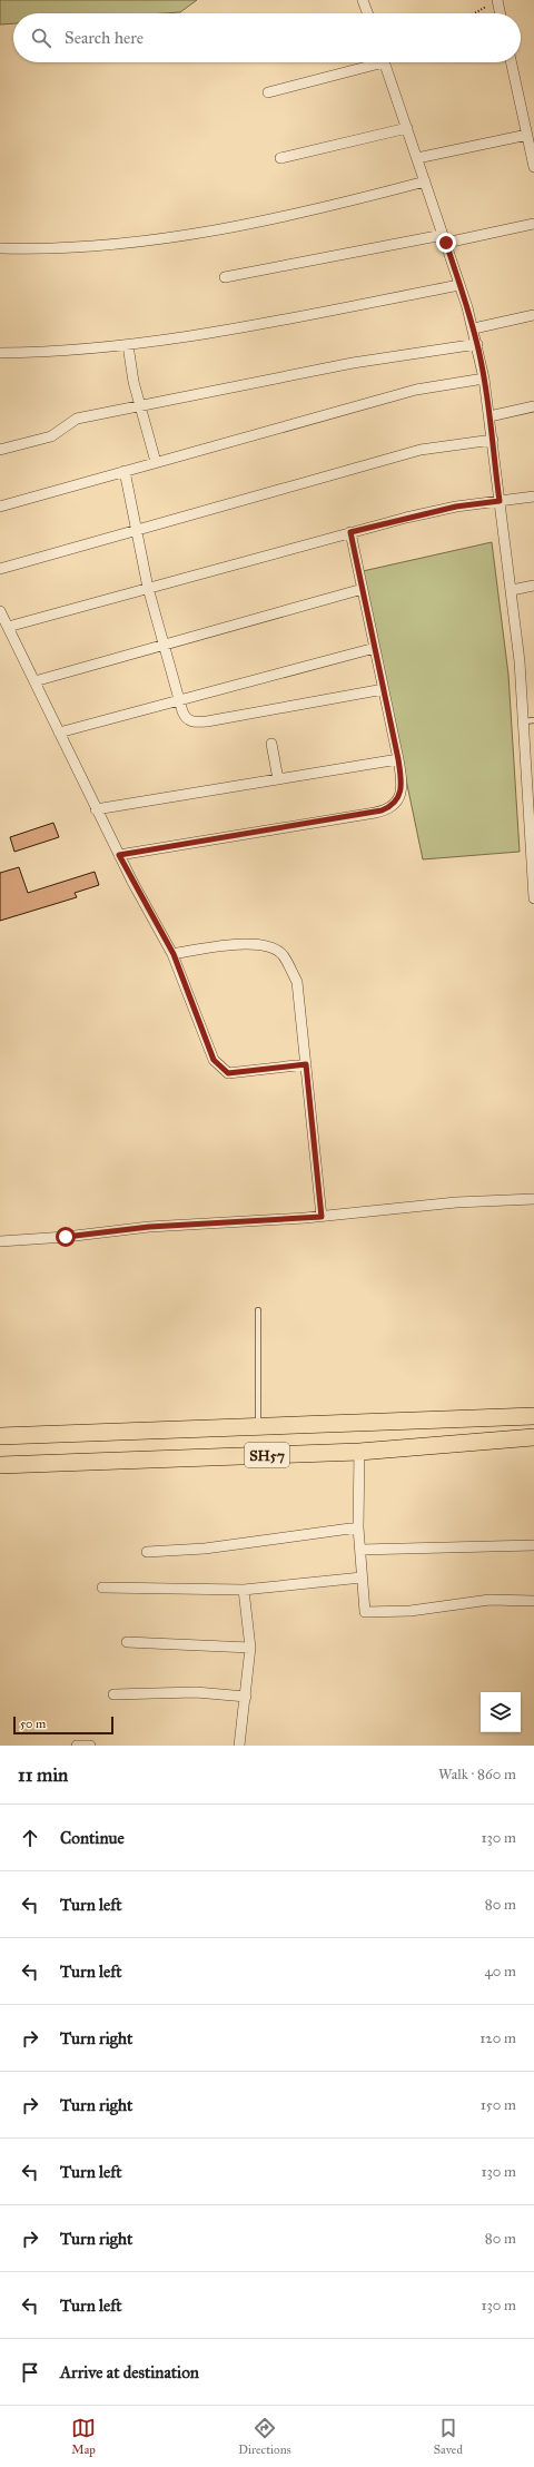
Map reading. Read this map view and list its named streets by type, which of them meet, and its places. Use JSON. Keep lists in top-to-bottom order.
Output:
{
  "streets": {
    "main road": ["SH57"]
  },
  "scale_bar": "50 m",
  "page": {
    "search": "Search here",
    "scale": "50 m",
    "heading": ["11 min", "Walk · 860 m"],
    "list": [
      ["Continue", "130 m"],
      ["Turn left", "80 m"],
      ["Turn left", "40 m"],
      ["Turn right", "120 m"],
      ["Turn right", "150 m"],
      ["Turn left", "130 m"],
      ["Turn right", "80 m"],
      ["Turn left", "130 m"],
      "Arrive at destination"
    ],
    "nav": ["Map", "Directions", "Saved"]
  }
}
